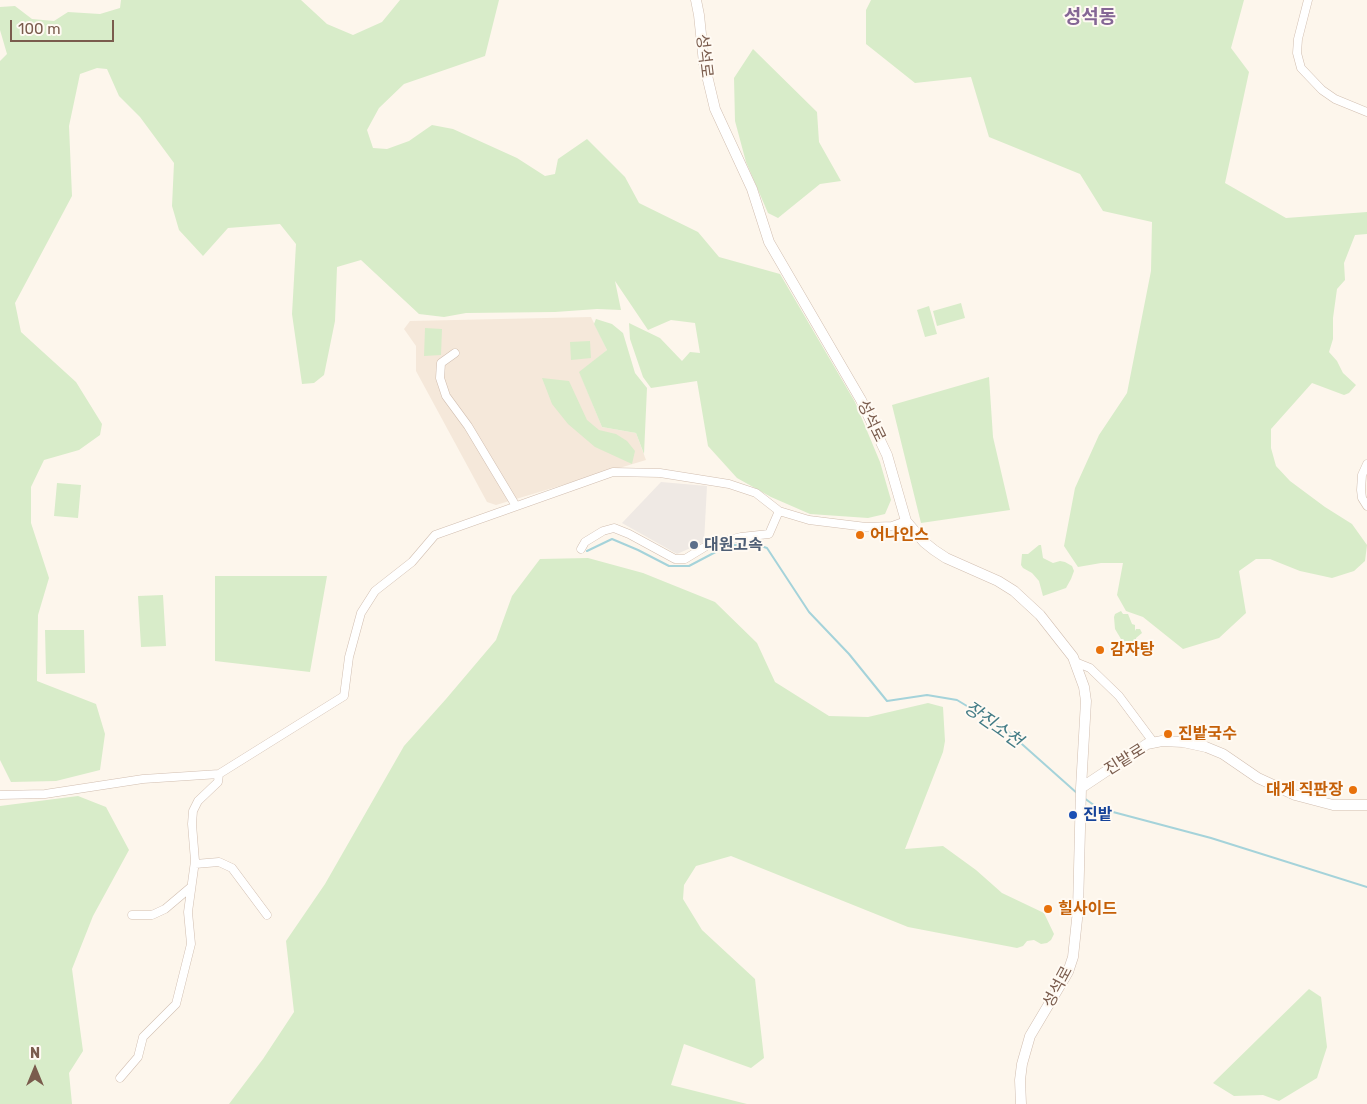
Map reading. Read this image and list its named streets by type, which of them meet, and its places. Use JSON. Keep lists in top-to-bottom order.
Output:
{
  "streets": {
    "street": ["성석로", "진밭로"]
  },
  "crossings": [
    ["성석로", "진밭로"]
  ],
  "districts": ["성석동"],
  "water": ["장진소천"],
  "places": [
    "어나인스",
    "대원고속",
    "감자탕",
    "진밭국수",
    "대게 직판장",
    "진밭",
    "힐사이드"
  ],
  "scale_bar": "100 m",
  "north": "top"
}
